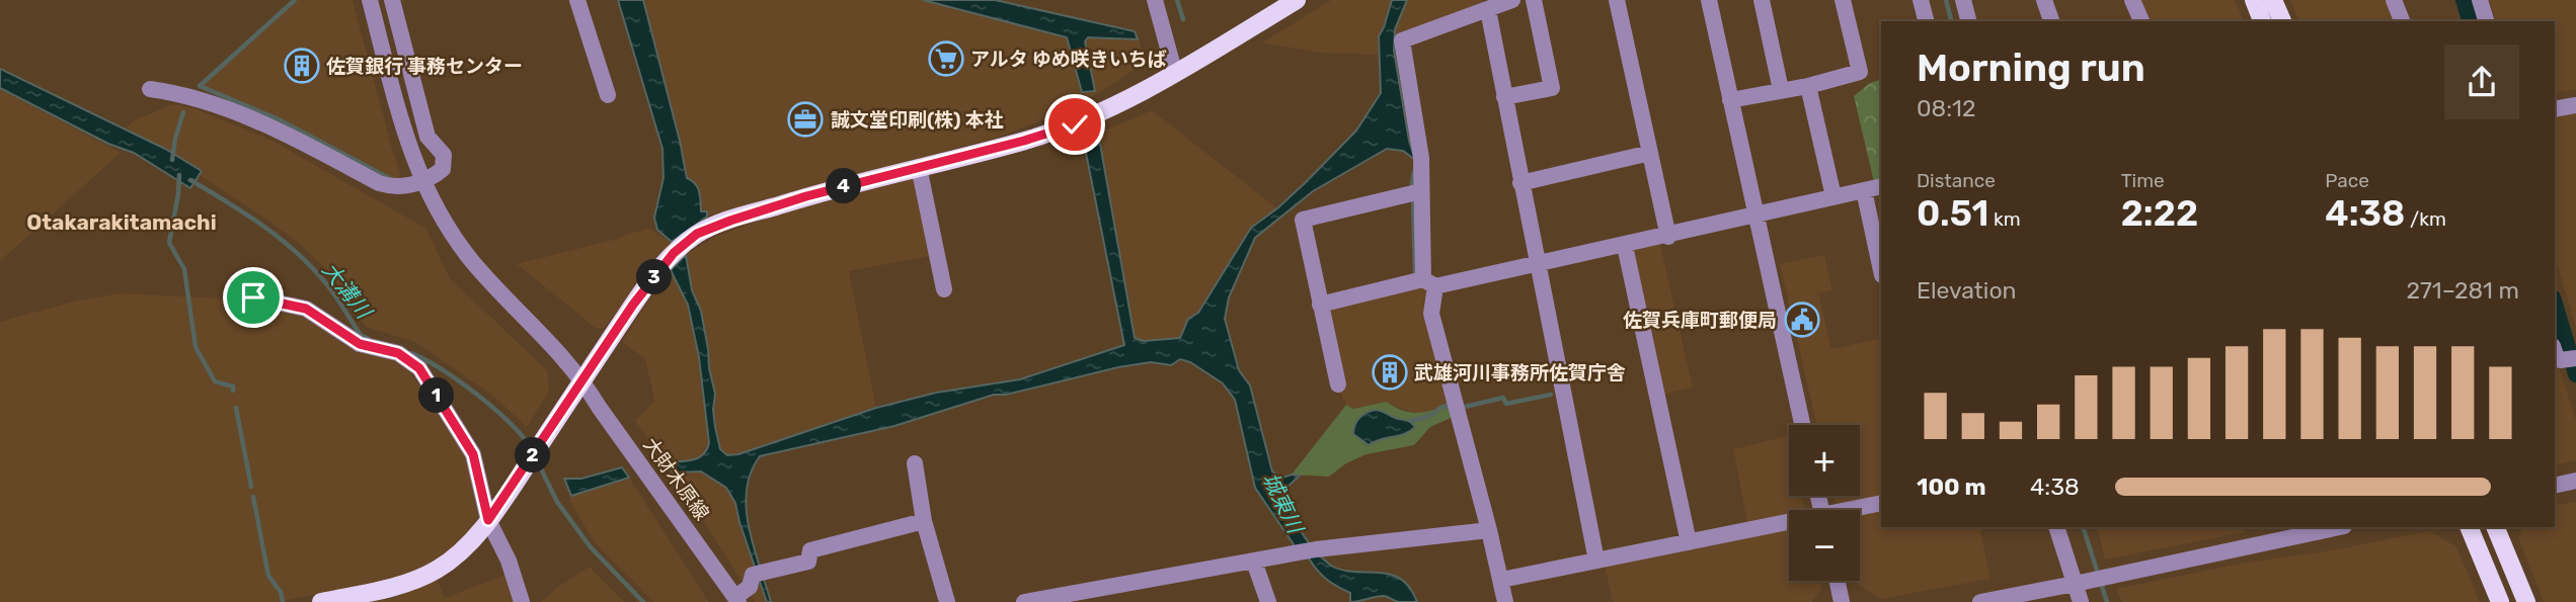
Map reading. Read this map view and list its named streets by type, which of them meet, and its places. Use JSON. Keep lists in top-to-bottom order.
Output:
{
  "streets": {
    "street": ["大財木原線"]
  },
  "districts": ["Otakarakitamachi"],
  "water": ["大溝川", "城東川"],
  "places": {
    "supermarket": ["アルタ ゆめ咲きいちば"],
    "building": ["佐賀銀行 事務センター", "武雄河川事務所佐賀庁舎"],
    "office": ["誠文堂印刷(株) 本社"],
    "public building": ["佐賀兵庫町郵便局"]
  },
  "page": {
    "heading": ["Morning run", "08:12"],
    "stats": [
      ["Distance", "0.51 km"],
      ["Time", "2:22"],
      ["Pace", "4:38 /km"]
    ],
    "pins": [
      "4",
      "3",
      "1",
      "2"
    ],
    "chart": ["Elevation", "271–281 m"],
    "map_buttons": ["+", "−"],
    "list": [
      {
        "name": "100 m",
        "note": "4:38"
      }
    ]
  }
}
